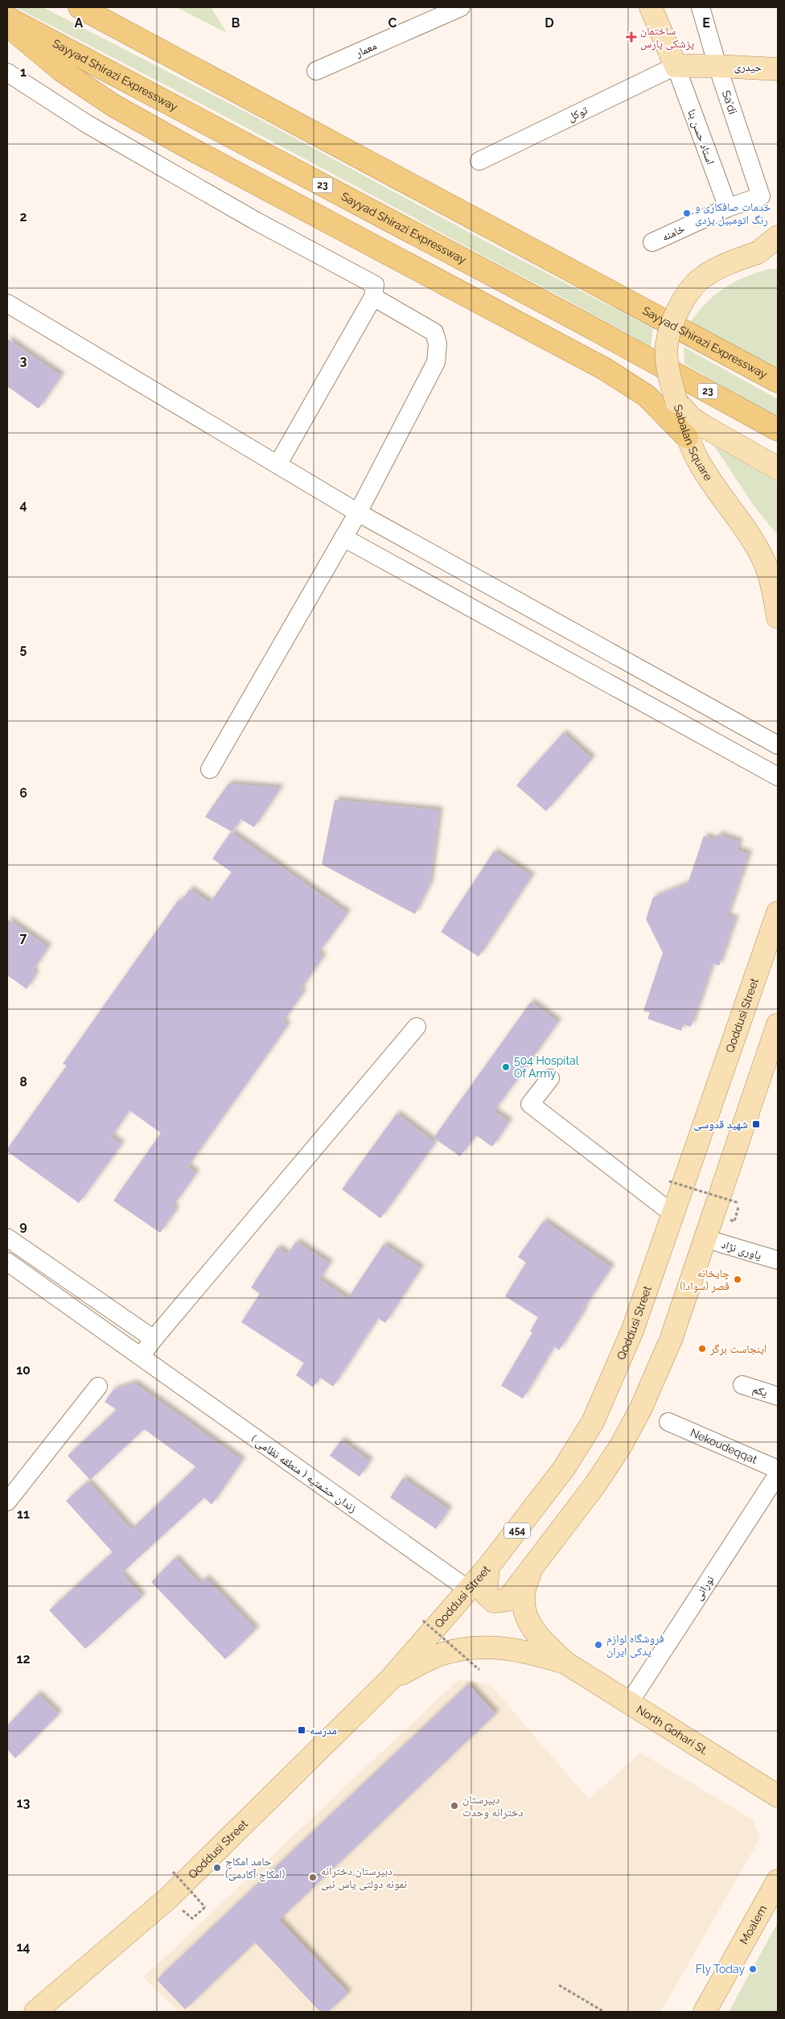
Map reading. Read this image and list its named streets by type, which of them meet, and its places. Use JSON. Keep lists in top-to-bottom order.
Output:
{
  "streets": {
    "highway": ["Sayyad Shirazi Expressway", "23"],
    "main road": [
      "حیدری",
      "Sabalan Square",
      "Qoddusi Street",
      "454",
      "North Gohari St.",
      "Moalem"
    ],
    "street": [
      "معمار",
      "Sa'di",
      "توکل",
      "استاد حسن بنا",
      "خامنه",
      "یاوری نژاد",
      "یکم",
      "Nekoudeqqat",
      "زندان حشمتیه ( منطقه نظامی )",
      "نورانی"
    ]
  },
  "crossings": [
    ["حیدری", "Sa'di"],
    ["حیدری", "توکل"],
    ["حیدری", "استاد حسن بنا"],
    ["Sa'di", "خامنه"],
    ["توکل", "استاد حسن بنا"],
    ["استاد حسن بنا", "خامنه"],
    ["Qoddusi Street", "زندان حشمتیه ( منطقه نظامی )"],
    ["Qoddusi Street", "North Gohari St."],
    ["نورانی", "North Gohari St."]
  ],
  "places": {
    "health": ["ساختمان پزشکی پارس"],
    "other": [
      "خدمات صافکاری و رنگ اتومبیل یزدی",
      "504 Hospital Of Army",
      "چایخانه قصر (سوادا)",
      "اینجاست برگر",
      "فروشگاه لوازم یدکی ایران",
      "دبیرستان دخترانه وحدت",
      "حامد امکاج (امکاج آکادمی)",
      "دبیرستان دخترانه نمونه دولتی یاس نبی",
      "Fly Today"
    ],
    "transit": ["شهید قدوسی", "مدرسه"]
  },
  "grid": {
    "columns": [
      "A",
      "B",
      "C",
      "D",
      "E"
    ],
    "rows": [
      "1",
      "2",
      "3",
      "4",
      "5",
      "6",
      "7",
      "8",
      "9",
      "10",
      "11",
      "12",
      "13",
      "14"
    ]
  }
}
